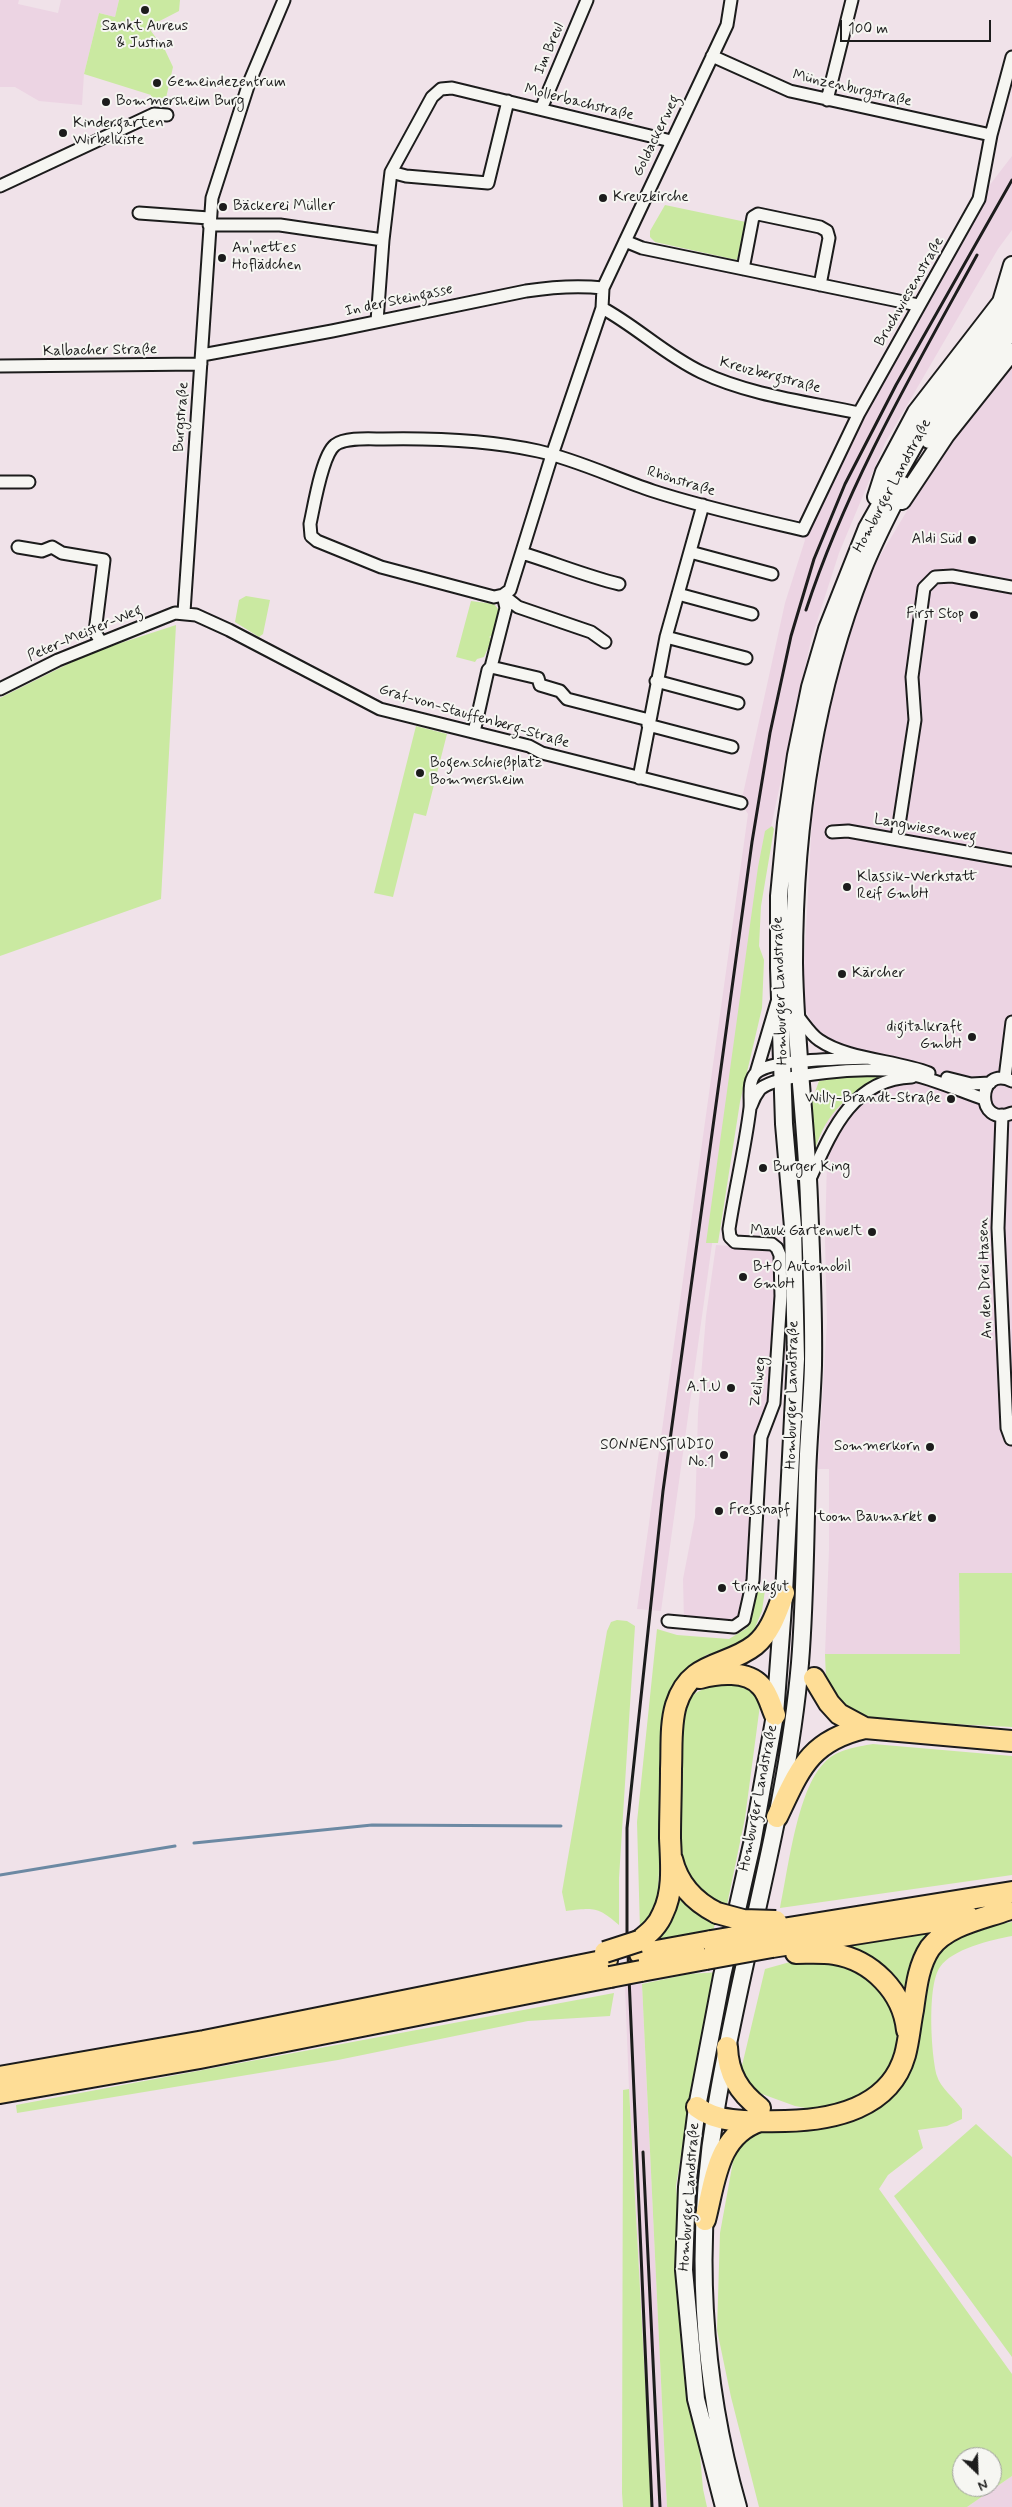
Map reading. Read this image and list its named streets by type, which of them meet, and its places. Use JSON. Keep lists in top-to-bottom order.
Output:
{
  "streets": {
    "main road": ["Homburger Landstraße"],
    "street": [
      "Im Breul",
      "Münzenburgstraße",
      "Mollerbachstraße",
      "Goldackerweg",
      "Bruchwiesenstraße",
      "In der Steingasse",
      "Kalbacher Straße",
      "Kreuzbergstraße",
      "Burgstraße",
      "Rhönstraße",
      "Peter-Meister-Weg",
      "Graf-von-Stauffenberg-Straße",
      "Langwiesenweg",
      "An den Drei Hasen",
      "Zeilweg"
    ]
  },
  "crossings": [
    ["Im Breul", "Mollerbachstraße"],
    ["Münzenburgstraße", "Goldackerweg"],
    ["Münzenburgstraße", "Bruchwiesenstraße"],
    ["Mollerbachstraße", "Goldackerweg"],
    ["Mollerbachstraße", "In der Steingasse"],
    ["Goldackerweg", "In der Steingasse"],
    ["Goldackerweg", "Kreuzbergstraße"],
    ["Goldackerweg", "Rhönstraße"],
    ["Bruchwiesenstraße", "Kreuzbergstraße"],
    ["Bruchwiesenstraße", "Rhönstraße"],
    ["In der Steingasse", "Kalbacher Straße"],
    ["In der Steingasse", "Burgstraße"],
    ["Kalbacher Straße", "Burgstraße"],
    ["Burgstraße", "Peter-Meister-Weg"],
    ["Burgstraße", "Graf-von-Stauffenberg-Straße"],
    ["Homburger Landstraße", "Zeilweg"],
    ["Peter-Meister-Weg", "Graf-von-Stauffenberg-Straße"]
  ],
  "places": [
    "Sankt Aureus & Justina",
    "Gemeindezentrum",
    "Bommersheim Burg",
    "Kindergarten Wirbelkiste",
    "Kreuzkirche",
    "Bäckerei Müller",
    "An'nettes Hoflädchen",
    "Aldi Süd",
    "First Stop",
    "Bogenschießplatz Bommersheim",
    "Klassik-Werkstatt Reif GmbH",
    "Kärcher",
    "digitalkraft GmbH",
    "Willy-Brandt-Straße",
    "Burger King",
    "Mauk Gartenwelt",
    "B+O Automobil GmbH",
    "A.T.U",
    "Sommerkorn",
    "SONNENSTUDIO No.1",
    "Fressnapf",
    "toom Baumarkt",
    "trinkgut"
  ],
  "scale_bar": "100 m",
  "north": "bottom right"
}
